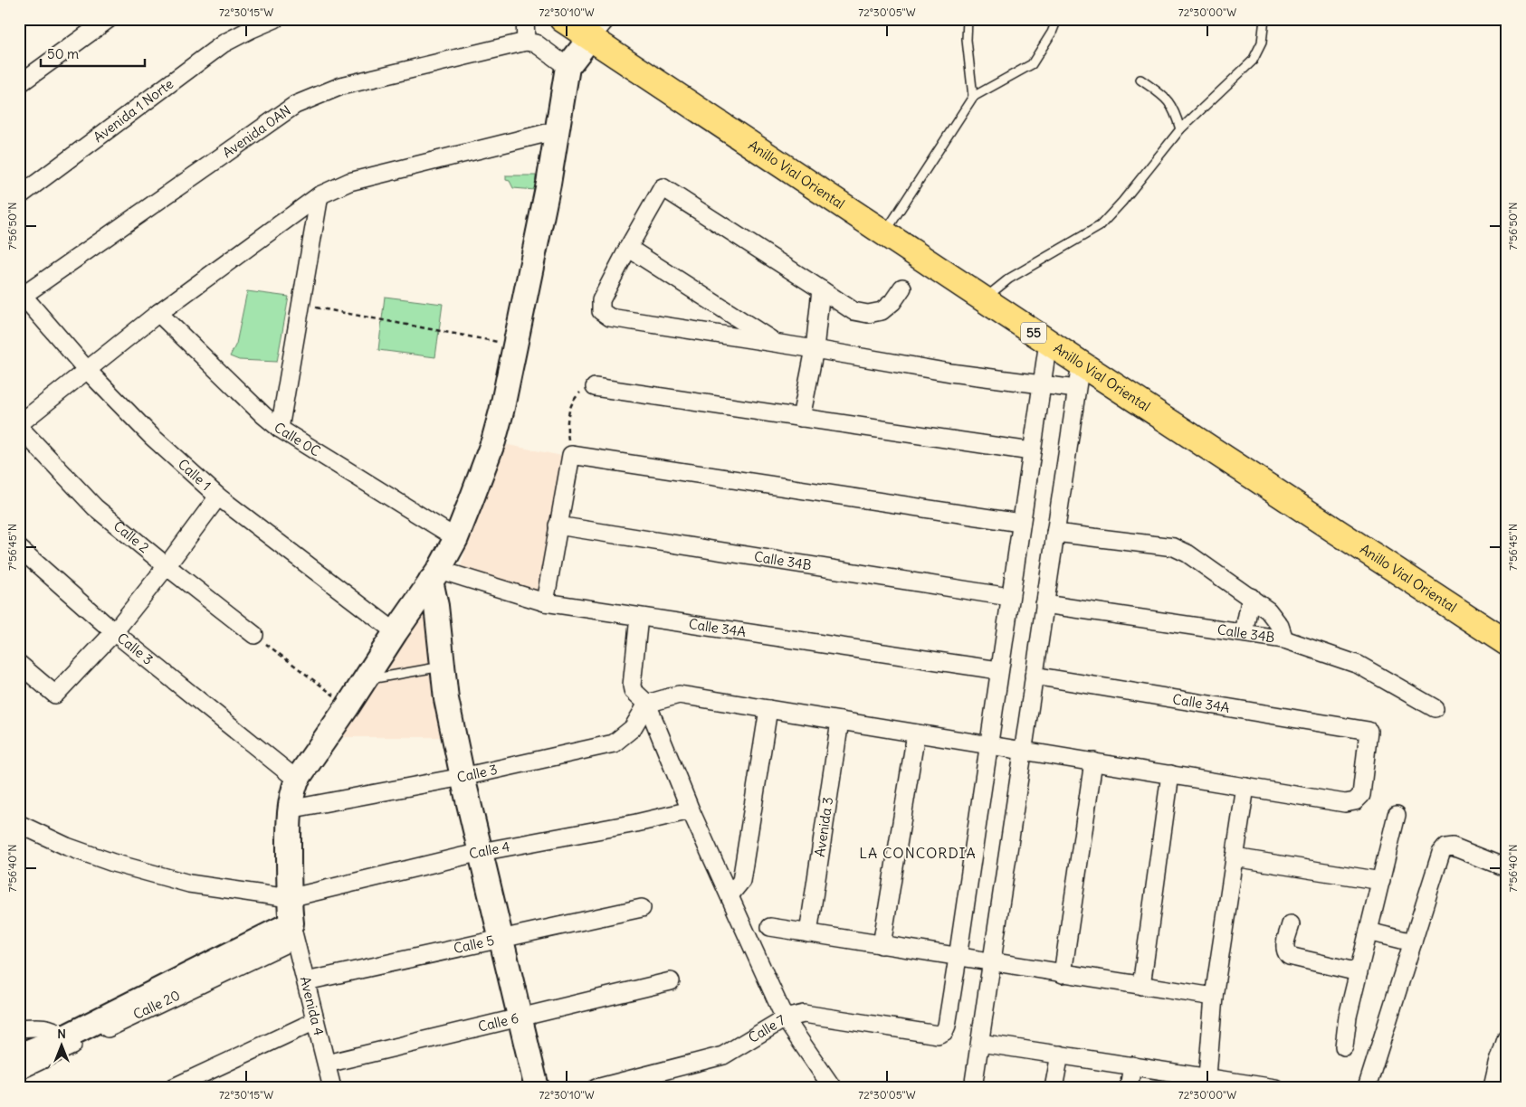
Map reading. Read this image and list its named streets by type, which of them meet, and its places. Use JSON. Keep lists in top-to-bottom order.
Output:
{
  "streets": {
    "highway": ["Anillo Vial Oriental", "55"],
    "street": [
      "Avenida 1 Norte",
      "Avenida 0AN",
      "Calle 0C",
      "Calle 1",
      "Calle 2",
      "Calle 34B",
      "Calle 34A",
      "Calle 3",
      "Avenida 3",
      "Calle 4",
      "Calle 5",
      "Calle 20",
      "Avenida 4",
      "Calle 6",
      "Calle 7"
    ]
  },
  "crossings": [
    ["Avenida 0AN", "Calle 1"],
    ["Calle 5", "Avenida 4"],
    ["Calle 20", "Avenida 4"],
    ["Avenida 4", "Calle 6"]
  ],
  "districts": ["LA CONCORDIA"],
  "scale_bar": "50 m",
  "north": "top",
  "coordinates": [
    "72°30'15\"W",
    "72°30'10\"W",
    "72°30'05\"W",
    "72°30'00\"W",
    "7°56'50\"N",
    "7°56'45\"N",
    "7°56'40\"N"
  ]
}
